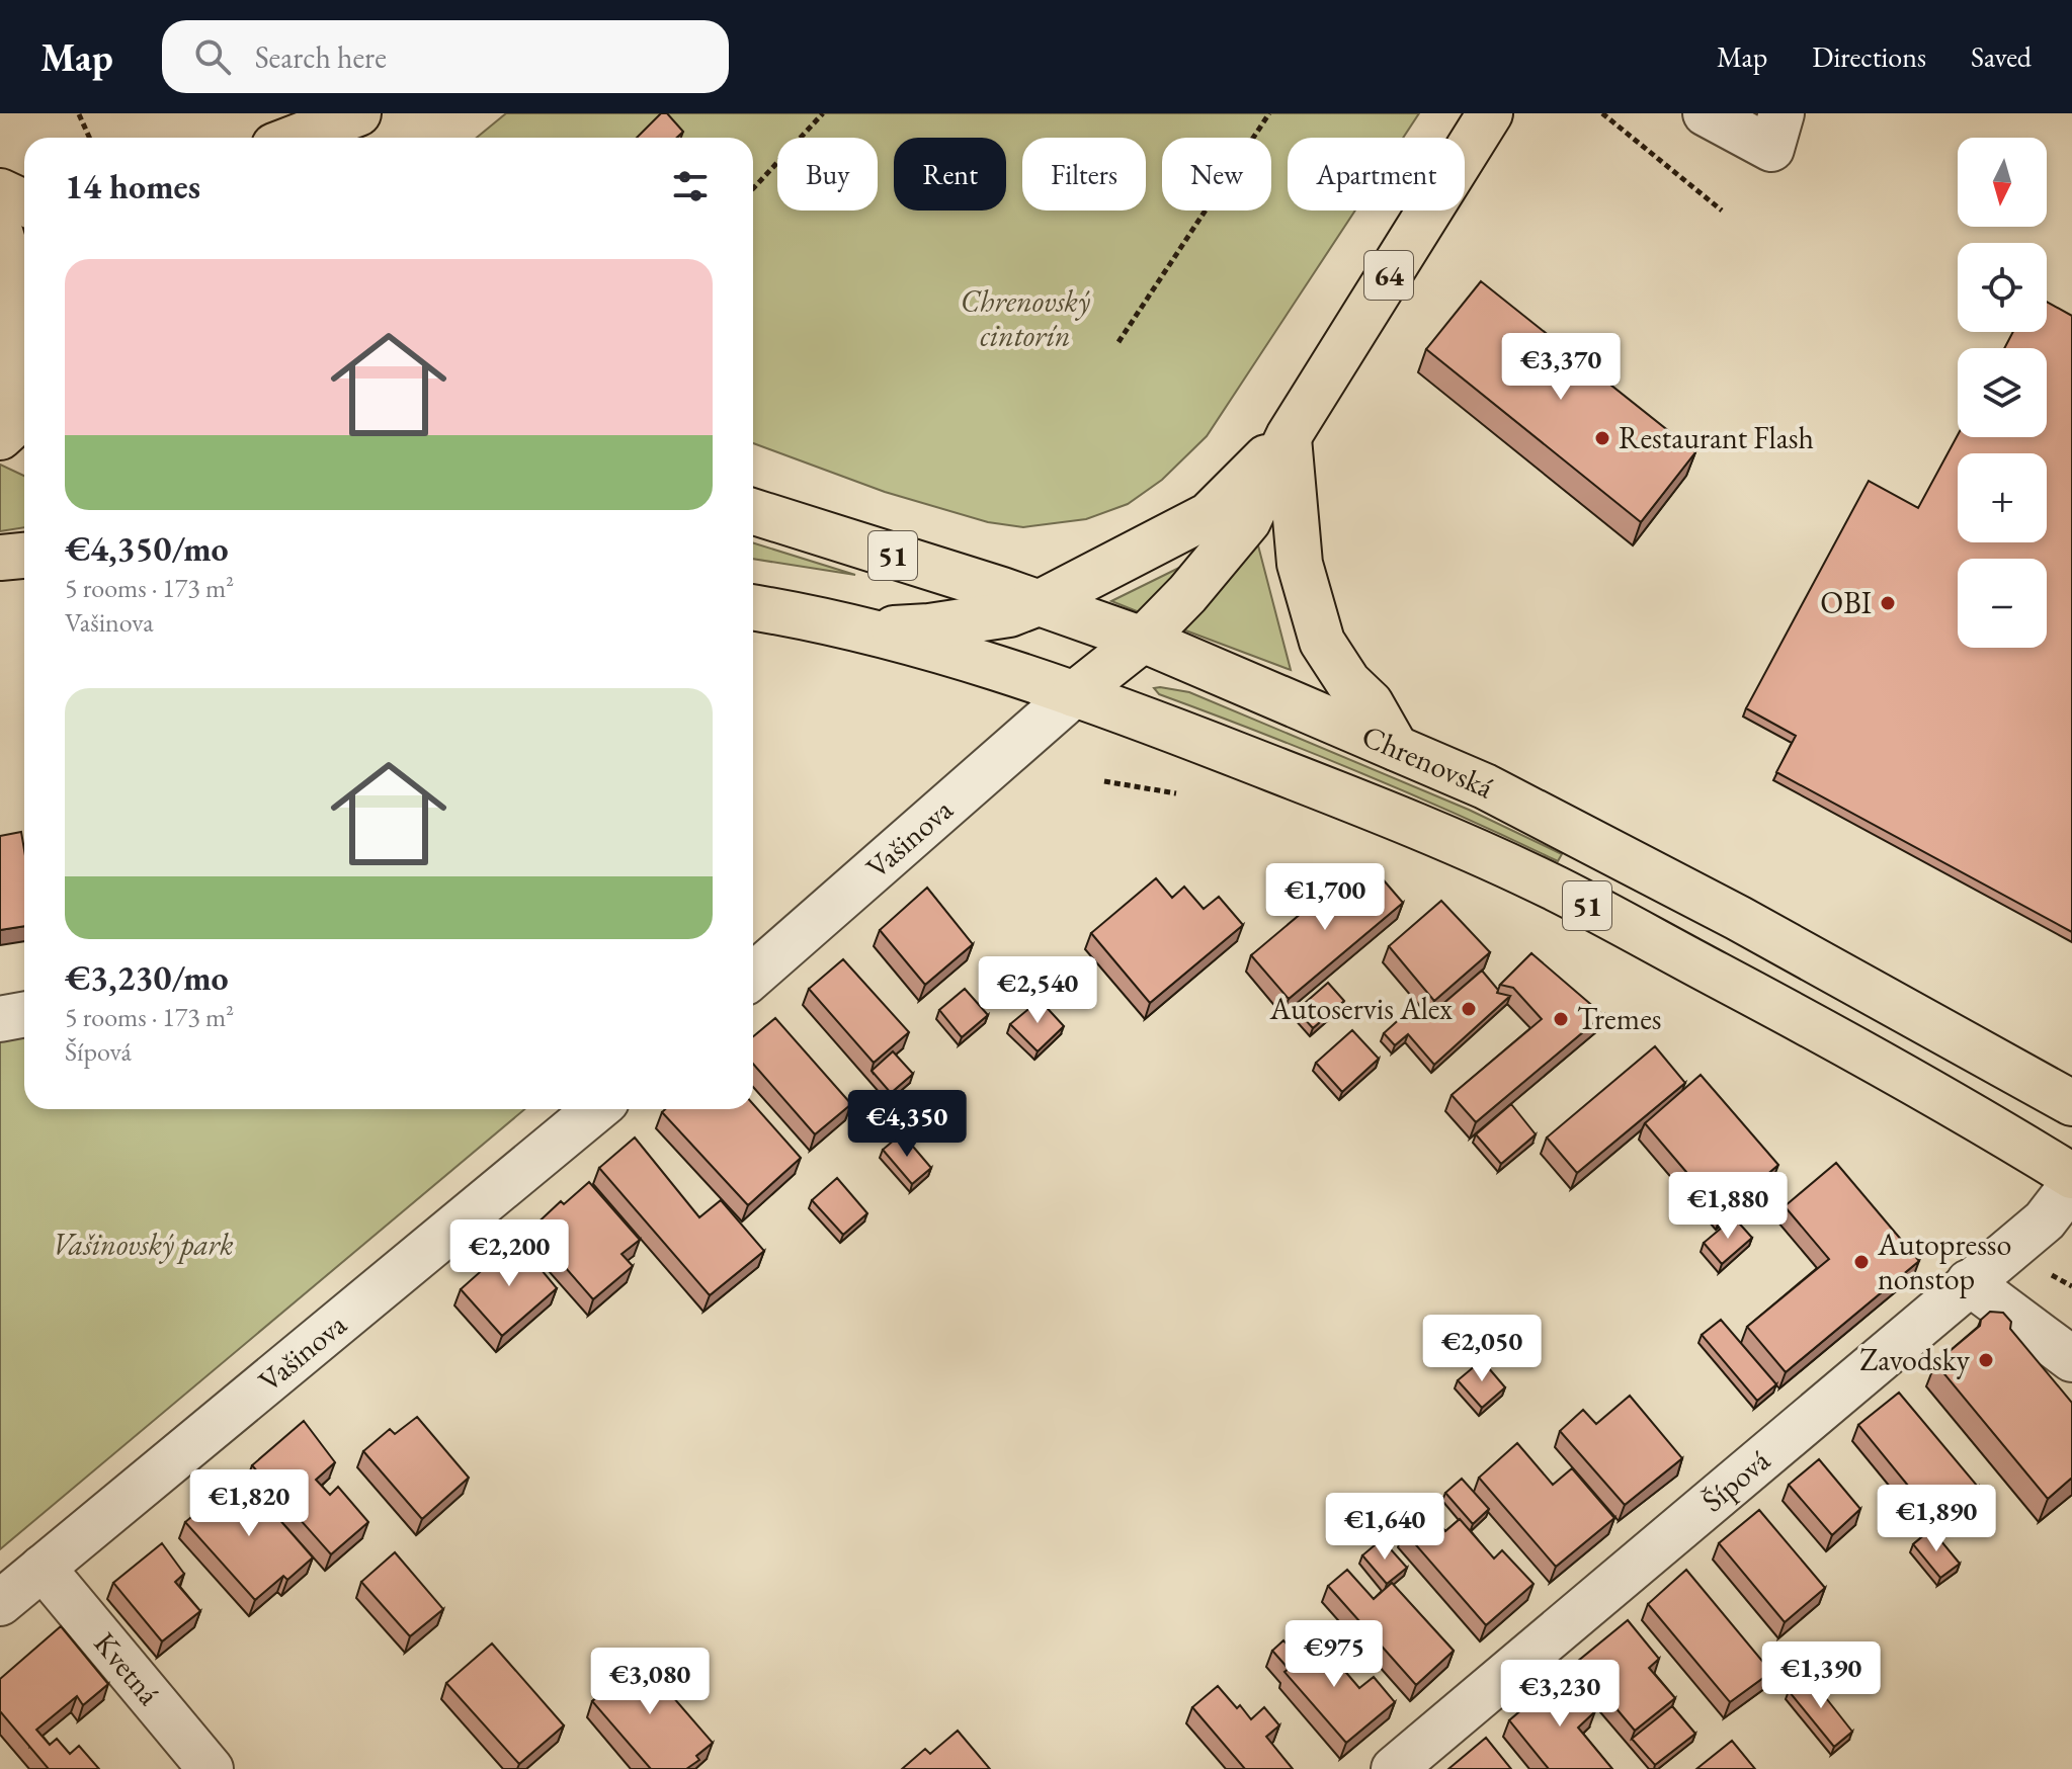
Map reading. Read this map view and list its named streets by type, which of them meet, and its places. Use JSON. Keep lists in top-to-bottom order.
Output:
{
  "streets": {
    "main road": ["64", "51", "Chrenovská"],
    "street": ["Vašinova", "Šípová", "Kvetná"]
  },
  "crossings": [
    ["64", "Chrenovská"],
    ["64", "Vašinova"],
    ["Chrenovská", "Vašinova"],
    ["Vašinova", "Kvetná"]
  ],
  "parks": ["Chrenovský cintorín", "Vašinovský park"],
  "places": [
    "Restaurant Flash",
    "OBI",
    "Autoservis Alex",
    "Tremes",
    "Autopresso nonstop",
    "Zavodsky"
  ],
  "north": "bottom",
  "page": {
    "header": "Map",
    "search": "Search here",
    "nav": ["Map", "Directions", "Saved"],
    "map_buttons": ["+", "−"],
    "chip": [
      "Buy",
      "Rent",
      "Filters",
      "New",
      "Apartment"
    ],
    "heading": "14 homes",
    "list": [
      {
        "name": "€4,350/mo",
        "note": "5 rooms · 173 m² · Vašinova"
      },
      {
        "name": "€3,230/mo",
        "note": "5 rooms · 173 m² · Šípová"
      }
    ],
    "price": [
      "€3,370",
      "€1,700",
      "€2,540",
      "€4,350",
      "€1,880",
      "€2,200",
      "€2,050",
      "€1,820",
      "€1,890",
      "€1,640",
      "€975",
      "€1,390",
      "€3,080",
      "€3,230"
    ]
  }
}
